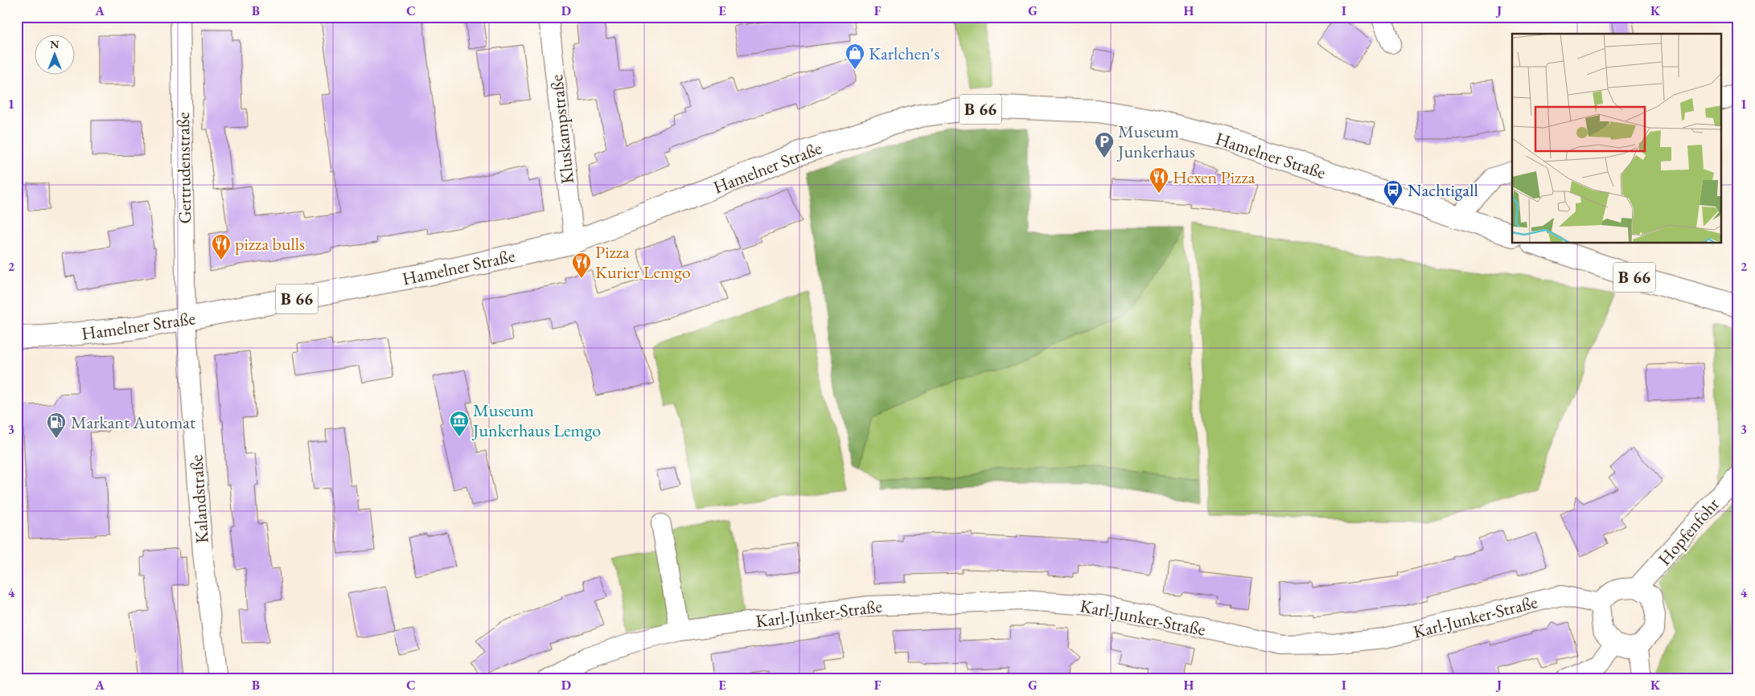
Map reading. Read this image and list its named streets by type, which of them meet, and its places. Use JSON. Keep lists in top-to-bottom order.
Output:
{
  "streets": {
    "main road": ["B 66", "Hamelner Straße"],
    "street": [
      "Kluskampstraße",
      "Gertrudenstraße",
      "Kalandstraße",
      "Hopfenfohr",
      "Karl-Junker-Straße"
    ]
  },
  "crossings": [
    ["Kluskampstraße", "Hamelner Straße"],
    ["Hamelner Straße", "Gertrudenstraße"],
    ["Hamelner Straße", "Kalandstraße"],
    ["Gertrudenstraße", "Kalandstraße"],
    ["Hopfenfohr", "Karl-Junker-Straße"]
  ],
  "places": {
    "shop": ["Karlchen's"],
    "parking": ["Museum Junkerhaus"],
    "restaurant": ["Hexen Pizza", "pizza bulls", "Pizza Kurier Lemgo"],
    "bus stop": ["Nachtigall"],
    "museum": ["Museum Junkerhaus Lemgo"],
    "fuel station": ["Markant Automat"]
  },
  "north": "top",
  "grid": {
    "columns": [
      "A",
      "B",
      "C",
      "D",
      "E",
      "F",
      "G",
      "H",
      "I",
      "J",
      "K"
    ],
    "rows": [
      "1",
      "2",
      "3",
      "4"
    ]
  }
}
